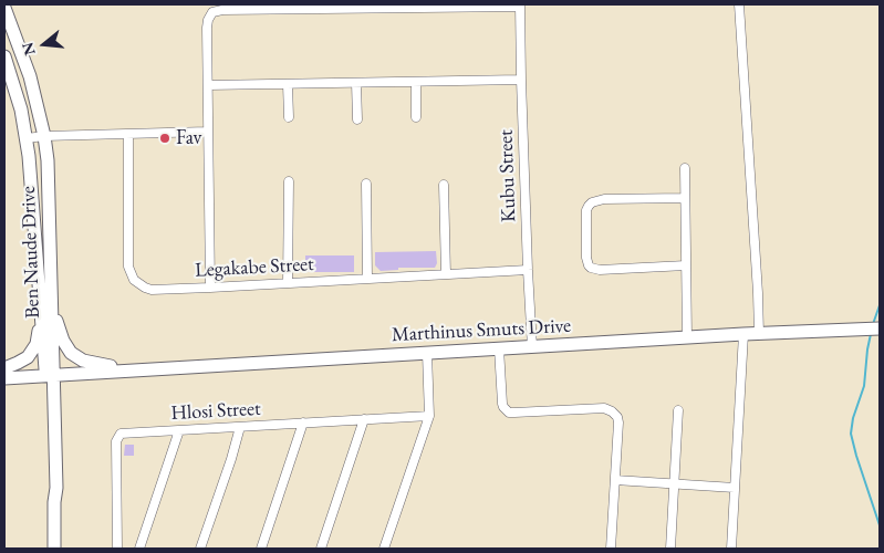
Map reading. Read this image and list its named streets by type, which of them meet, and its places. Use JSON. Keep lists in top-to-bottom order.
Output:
{
  "streets": {
    "street": [
      "Kubu Street",
      "Ben Naude Drive",
      "Legakabe Street",
      "Marthinus Smuts Drive",
      "Hlosi Street"
    ]
  },
  "crossings": [
    ["Kubu Street", "Legakabe Street"],
    ["Kubu Street", "Marthinus Smuts Drive"],
    ["Ben Naude Drive", "Marthinus Smuts Drive"]
  ],
  "places": ["Fav"],
  "north": "left"
}
